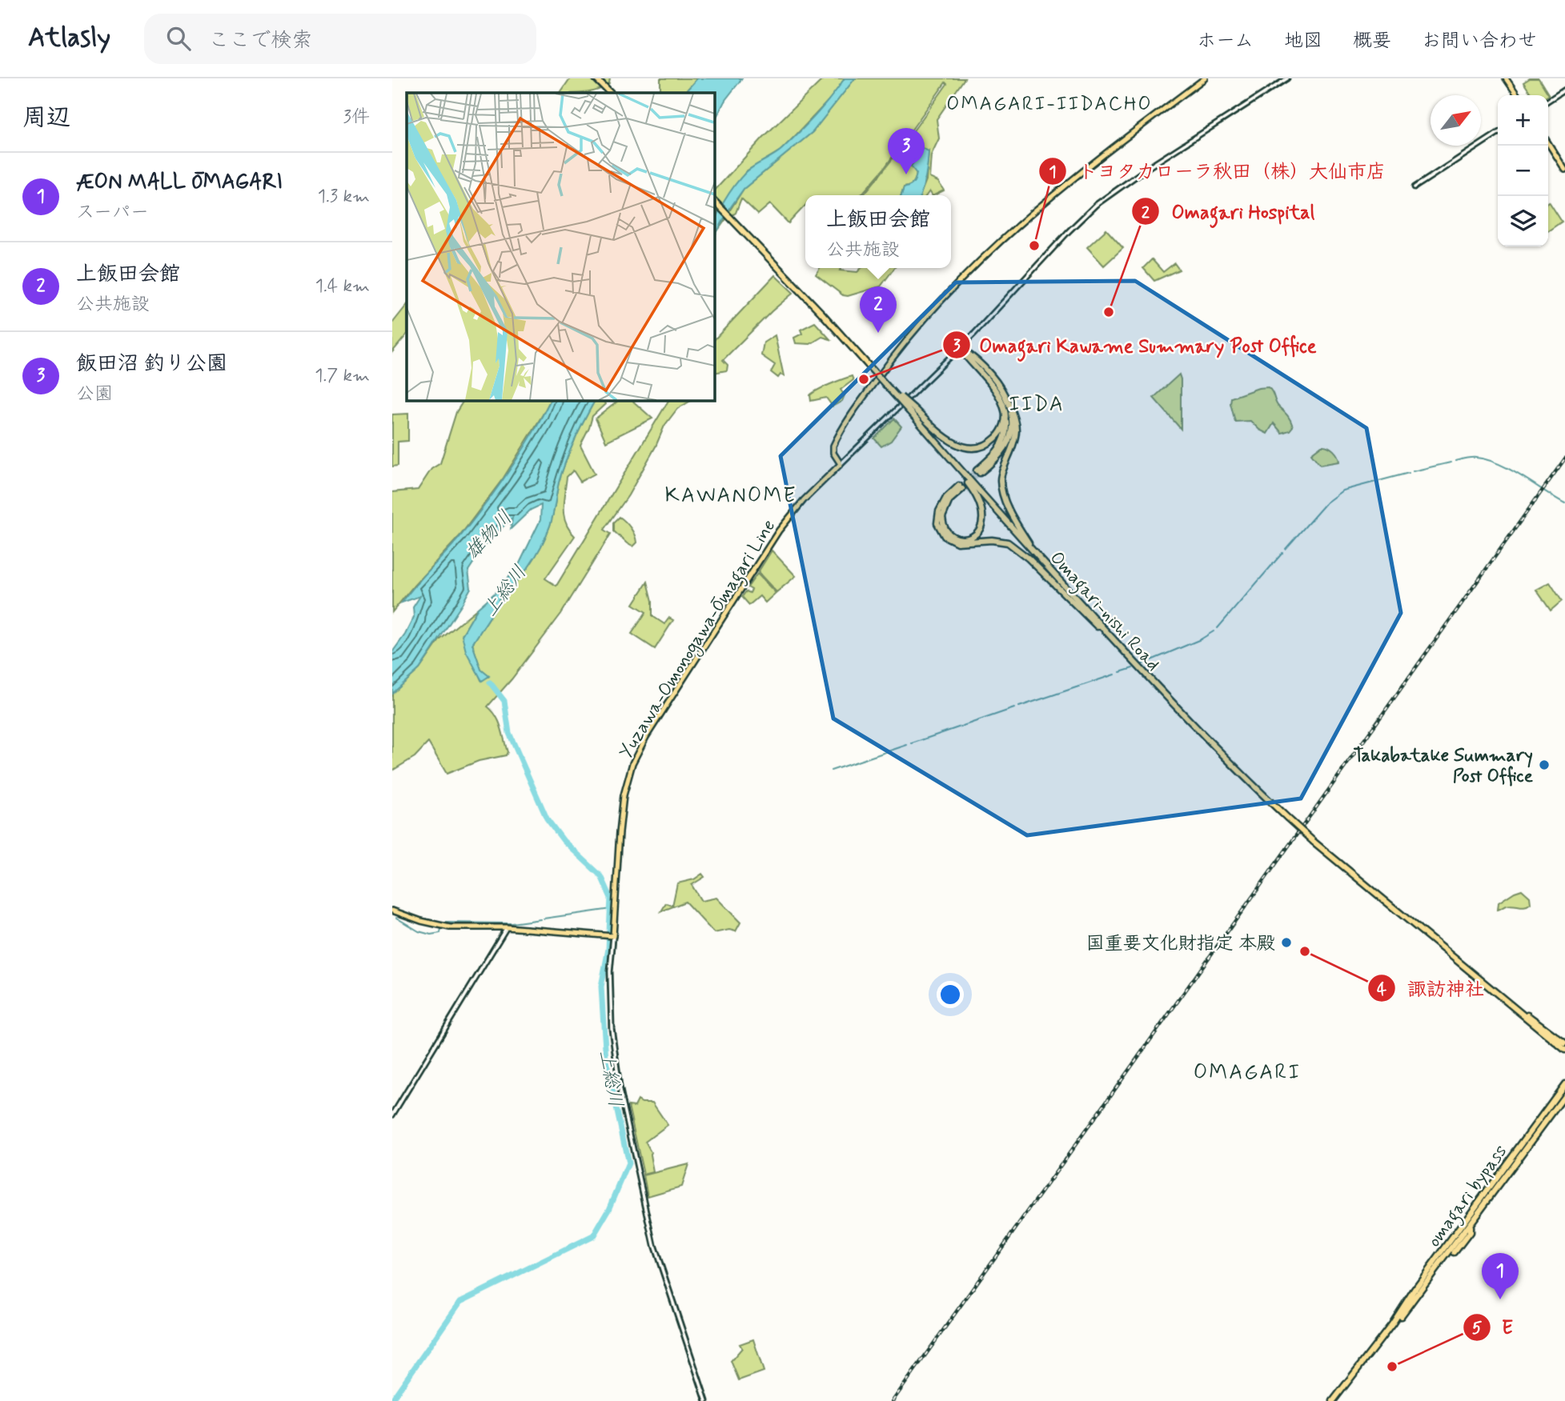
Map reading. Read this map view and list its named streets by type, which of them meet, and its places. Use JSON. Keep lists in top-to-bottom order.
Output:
{
  "streets": {
    "highway": ["Omagari-nishi Road", "omagari bypass"],
    "main road": ["Yuzawa-Omonogawa-Ōmagari Line"]
  },
  "districts": [
    "OMAGARI-IIDACHO",
    "IIDA",
    "KAWANOME",
    "OMAGARI"
  ],
  "water": ["雄物川", "上総川"],
  "places": [
    "トヨタカローラ秋田（株）大仙市店",
    "Omagari Hospital",
    "Omagari Kawame Summary Post Office",
    "Takabatake Summary Post Office",
    "国重要文化財指定 本殿",
    "諏訪神社",
    "E"
  ],
  "north": "top right",
  "page": {
    "header": "Atlasly",
    "search": "ここで検索",
    "nav": [
      "ホーム",
      "地図",
      "概要",
      "お問い合わせ"
    ],
    "heading": ["周辺", "3件"],
    "map_buttons": ["+", "−"],
    "pins": ["3", "2", "1"],
    "list": [
      {
        "mark": "1",
        "name": "ÆON MALL ŌMAGARI",
        "note": "スーパー",
        "value": "1.3 km"
      },
      {
        "mark": "2",
        "name": "上飯田会館",
        "note": "公共施設",
        "value": "1.4 km"
      },
      {
        "mark": "3",
        "name": "飯田沼 釣り公園",
        "note": "公園",
        "value": "1.7 km"
      }
    ],
    "popup": ["上飯田会館", "公共施設"]
  }
}
